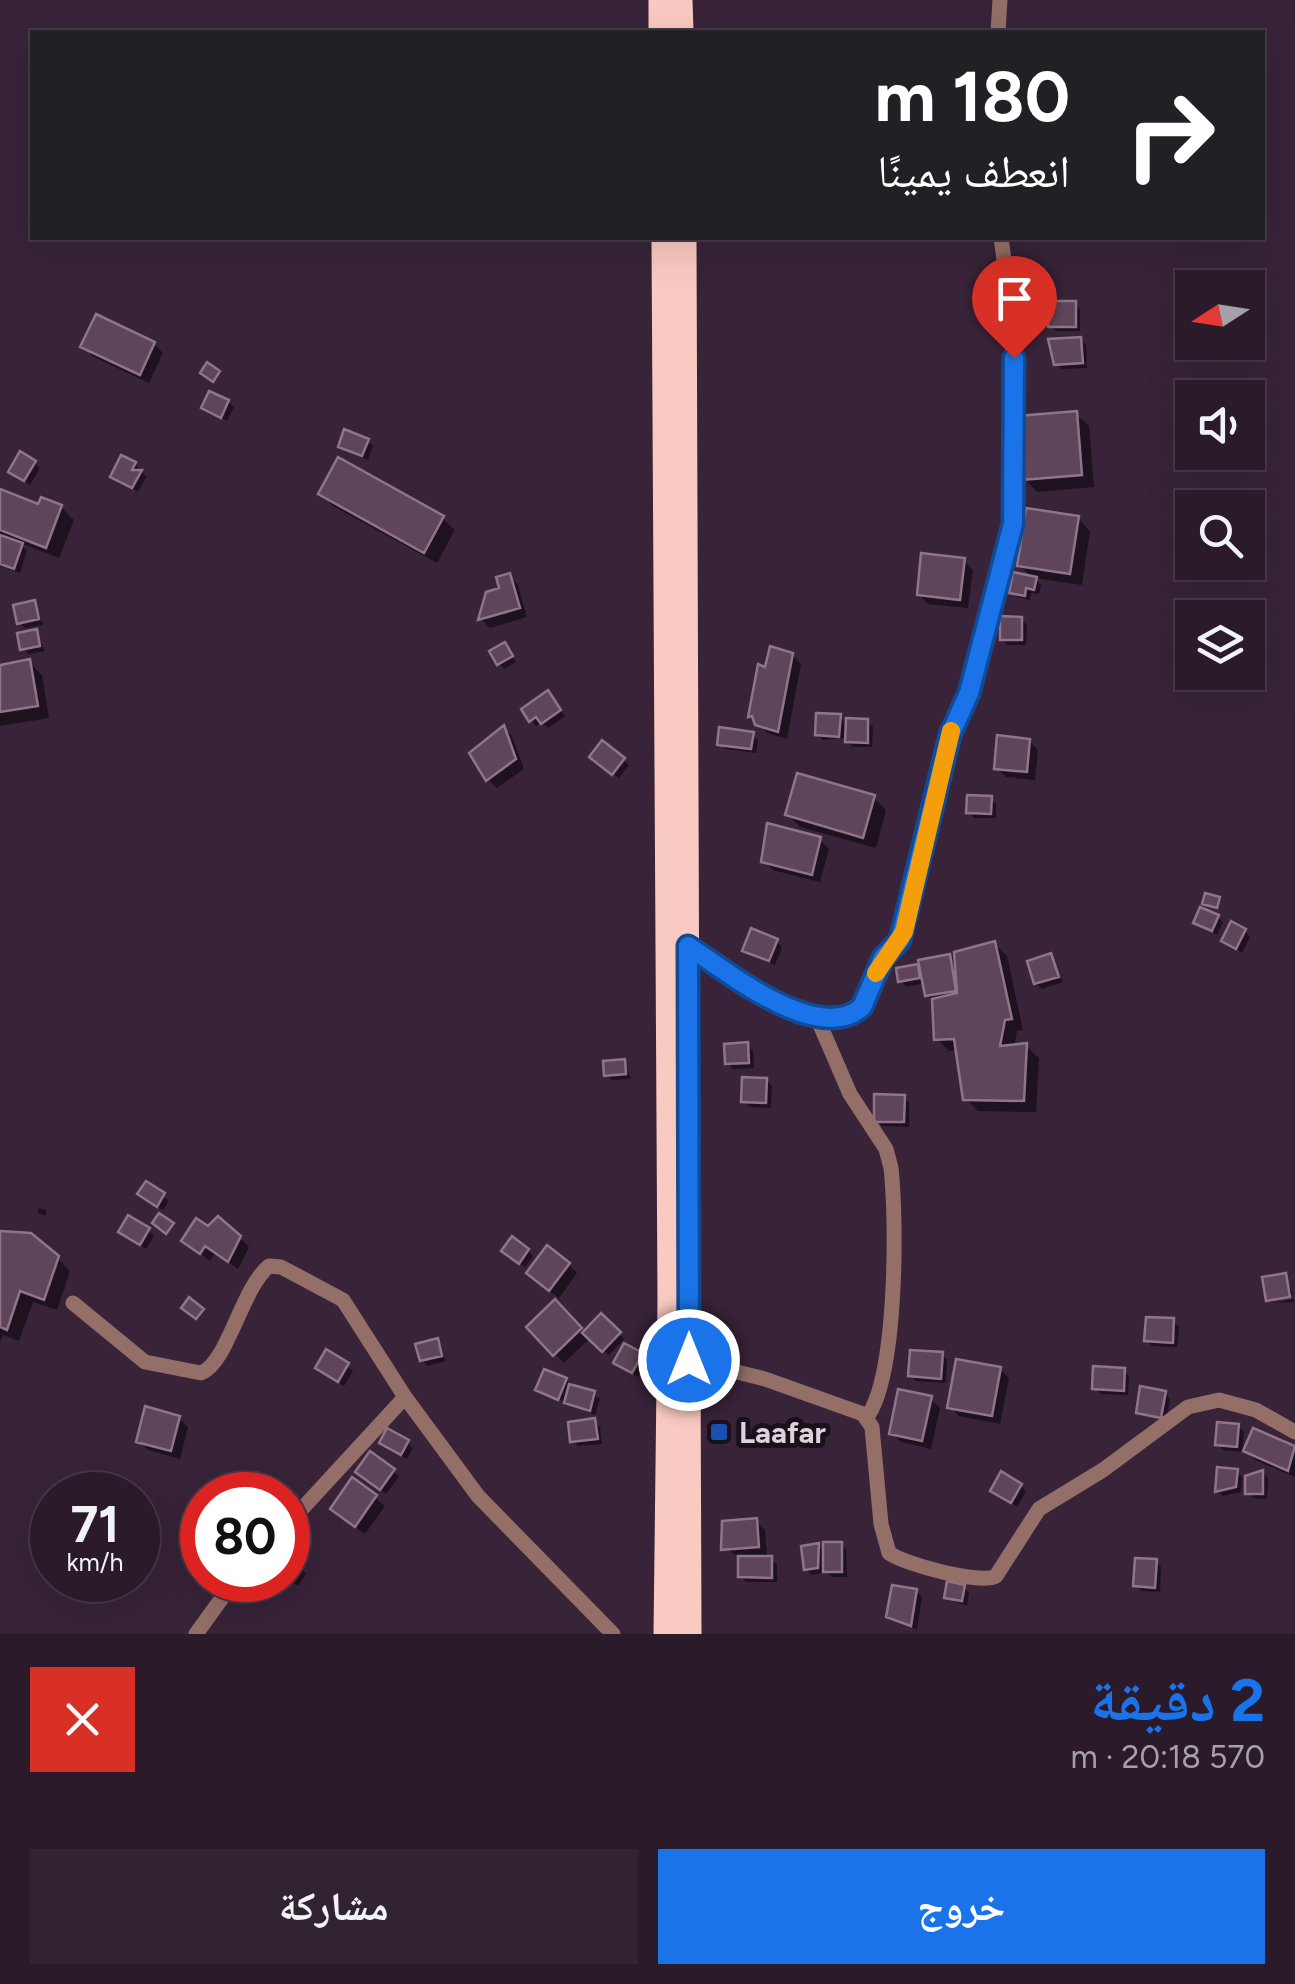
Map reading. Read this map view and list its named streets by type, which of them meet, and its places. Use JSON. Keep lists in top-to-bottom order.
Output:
{
  "places": {
    "transit": ["Laafar"]
  },
  "north": "left",
  "page": {
    "turn": ["180 m", "انعطف يمينًا"],
    "speed": "71 km/h",
    "limit": "80",
    "heading": ["2 دقيقة", "570 m · 20:18"],
    "buttons": ["خروج", "مشاركة"]
  }
}
